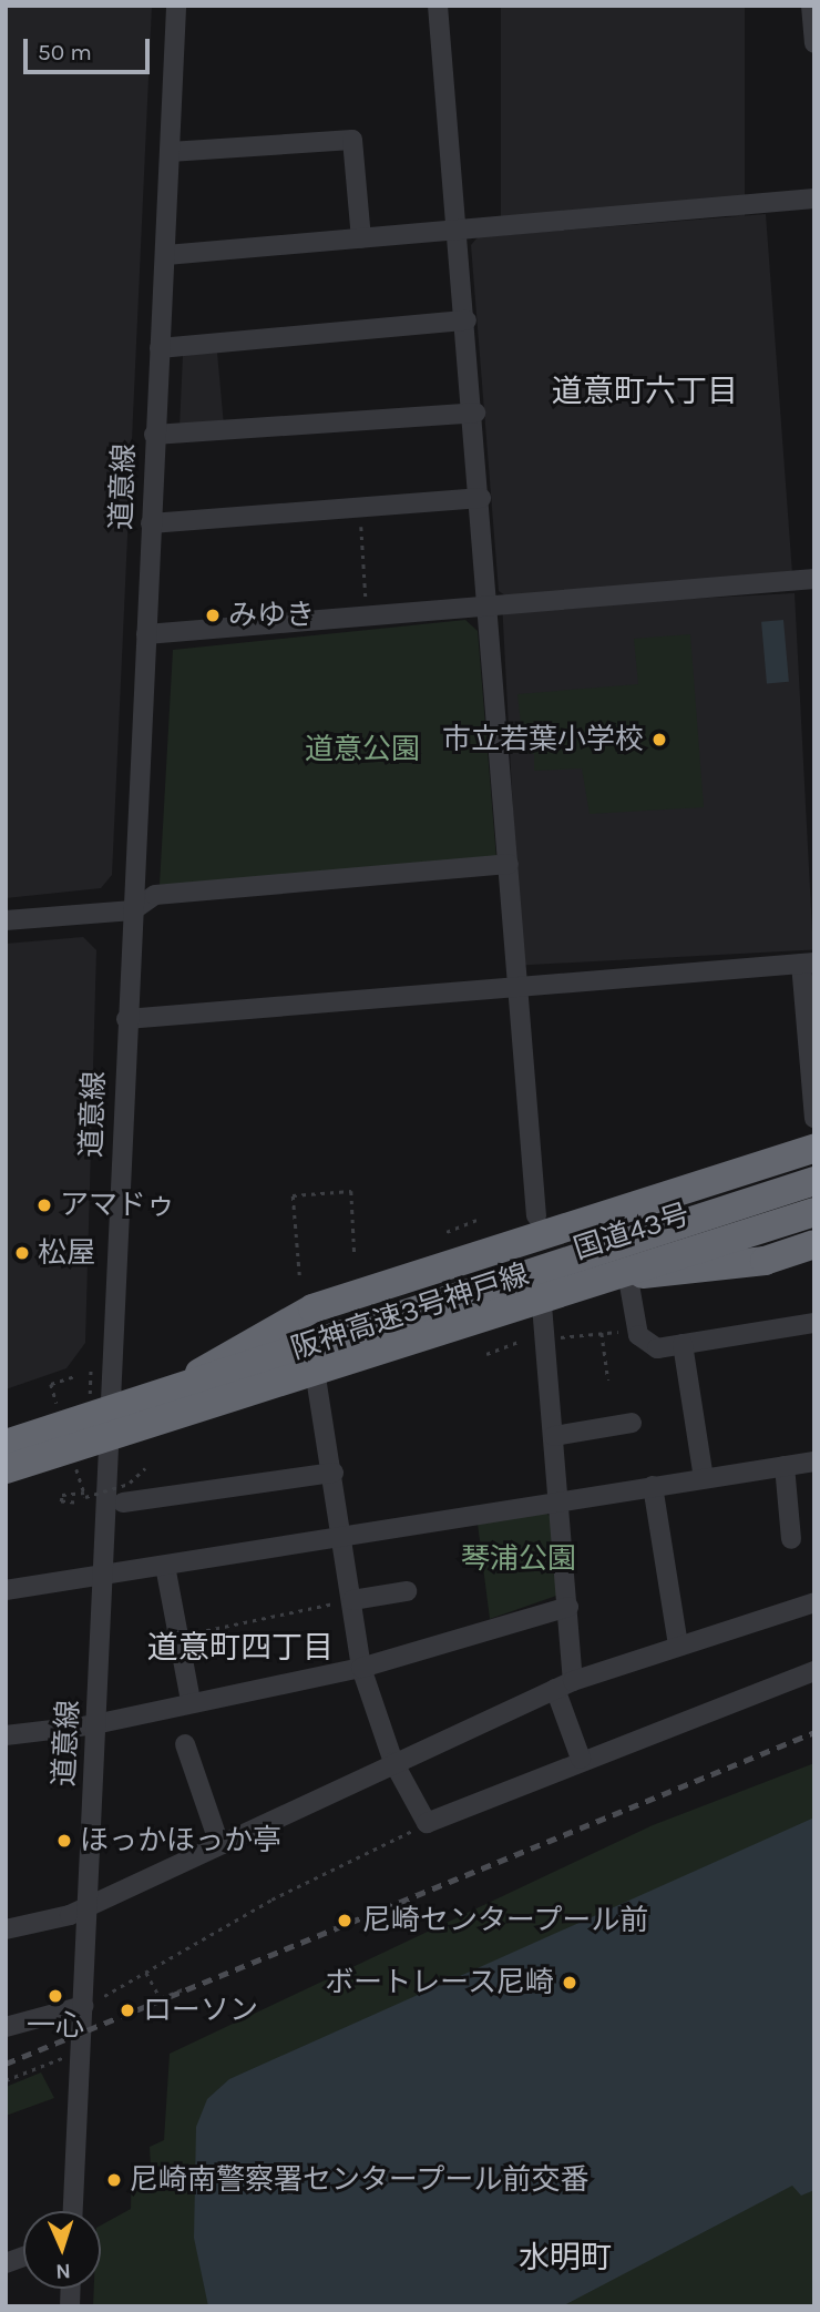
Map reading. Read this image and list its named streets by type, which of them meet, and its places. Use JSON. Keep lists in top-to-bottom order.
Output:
{
  "streets": {
    "highway": ["国道43号", "阪神高速3号神戸線"],
    "street": ["道意線"]
  },
  "crossings": [
    ["道意線", "国道43号"]
  ],
  "districts": ["道意町六丁目", "道意町四丁目", "水明町"],
  "parks": ["道意公園", "琴浦公園"],
  "places": [
    "みゆき",
    "市立若葉小学校",
    "アマドゥ",
    "松屋",
    "ほっかほっか亭",
    "尼崎センタープール前",
    "ボートレース尼崎",
    "一心",
    "ローソン",
    "尼崎南警察署センタープール前交番"
  ],
  "scale_bar": "50 m",
  "north": "bottom"
}
